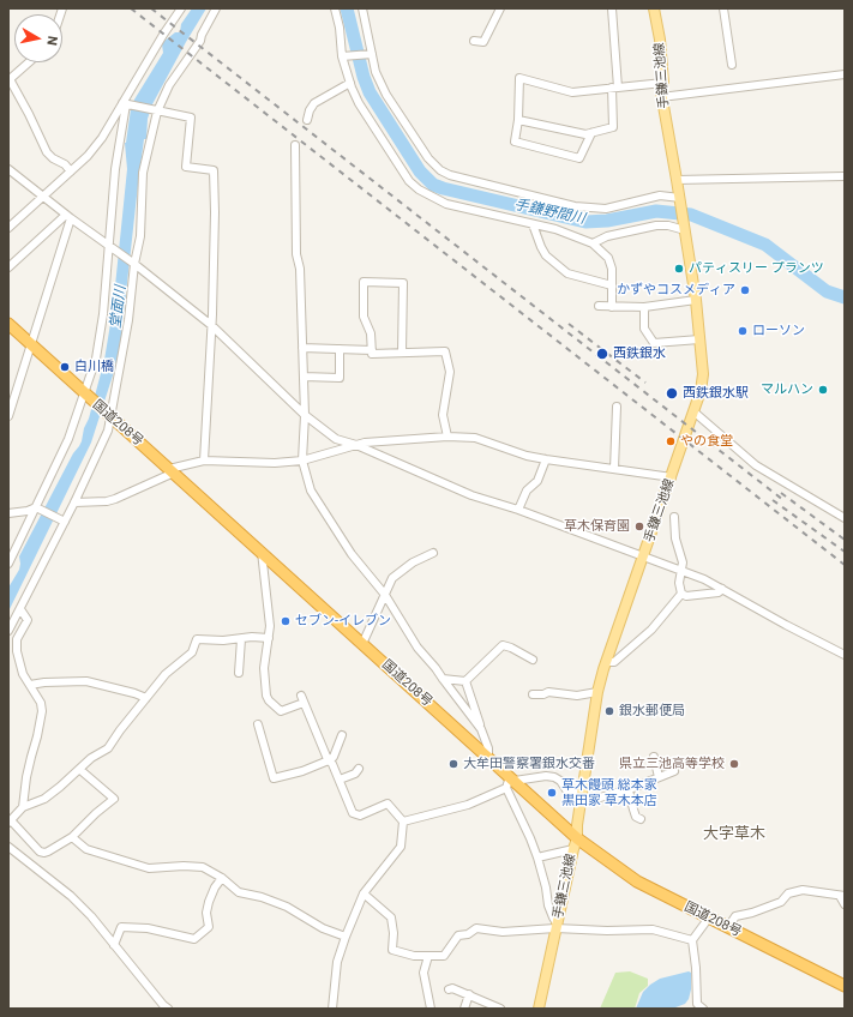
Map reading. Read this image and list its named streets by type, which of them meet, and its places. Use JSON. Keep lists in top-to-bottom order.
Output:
{
  "streets": {
    "highway": ["国道208号"],
    "main road": ["手鎌三池線"]
  },
  "crossings": [
    ["手鎌三池線", "国道208号"]
  ],
  "districts": ["大字草木"],
  "water": ["手鎌野間川", "堂面川"],
  "places": [
    "パティスリー プランツ",
    "かずやコスメディア",
    "ローソン",
    "西鉄銀水",
    "白川橋",
    "マルハン",
    "西鉄銀水駅",
    "やの食堂",
    "草木保育園",
    "セブン-イレブン",
    "銀水郵便局",
    "大牟田警察署銀水交番",
    "県立三池高等学校",
    "草木饅頭 総本家 黒田家 草木本店"
  ],
  "north": "right"
}
